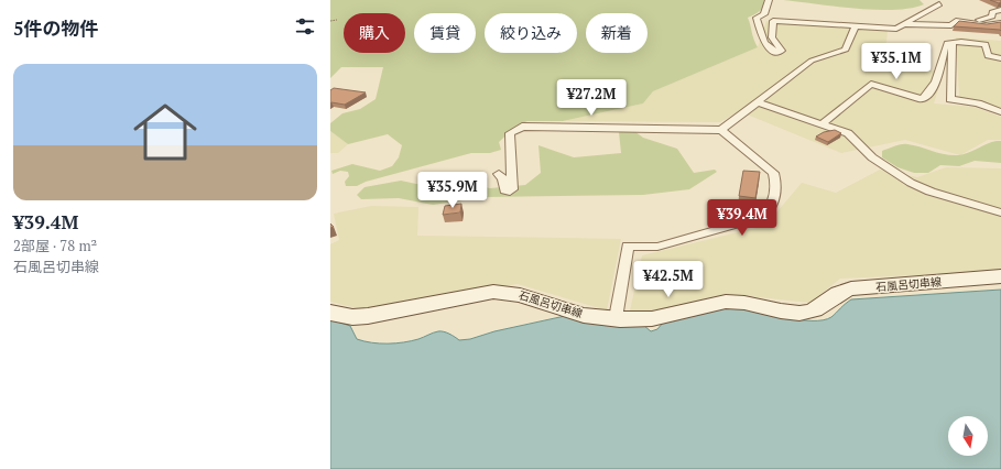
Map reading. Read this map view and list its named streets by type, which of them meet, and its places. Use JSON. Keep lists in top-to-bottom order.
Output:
{
  "streets": {
    "main road": ["石風呂切串線"]
  },
  "north": "bottom",
  "page": {
    "heading": "5件の物件",
    "chip": [
      "購入",
      "賃貸",
      "絞り込み",
      "新着"
    ],
    "price": [
      "¥35.1M",
      "¥27.2M",
      "¥35.9M",
      "¥39.4M",
      "¥42.5M"
    ],
    "list": [
      {
        "name": "¥39.4M",
        "note": "2部屋 · 78 m² · 石風呂切串線"
      }
    ]
  }
}
